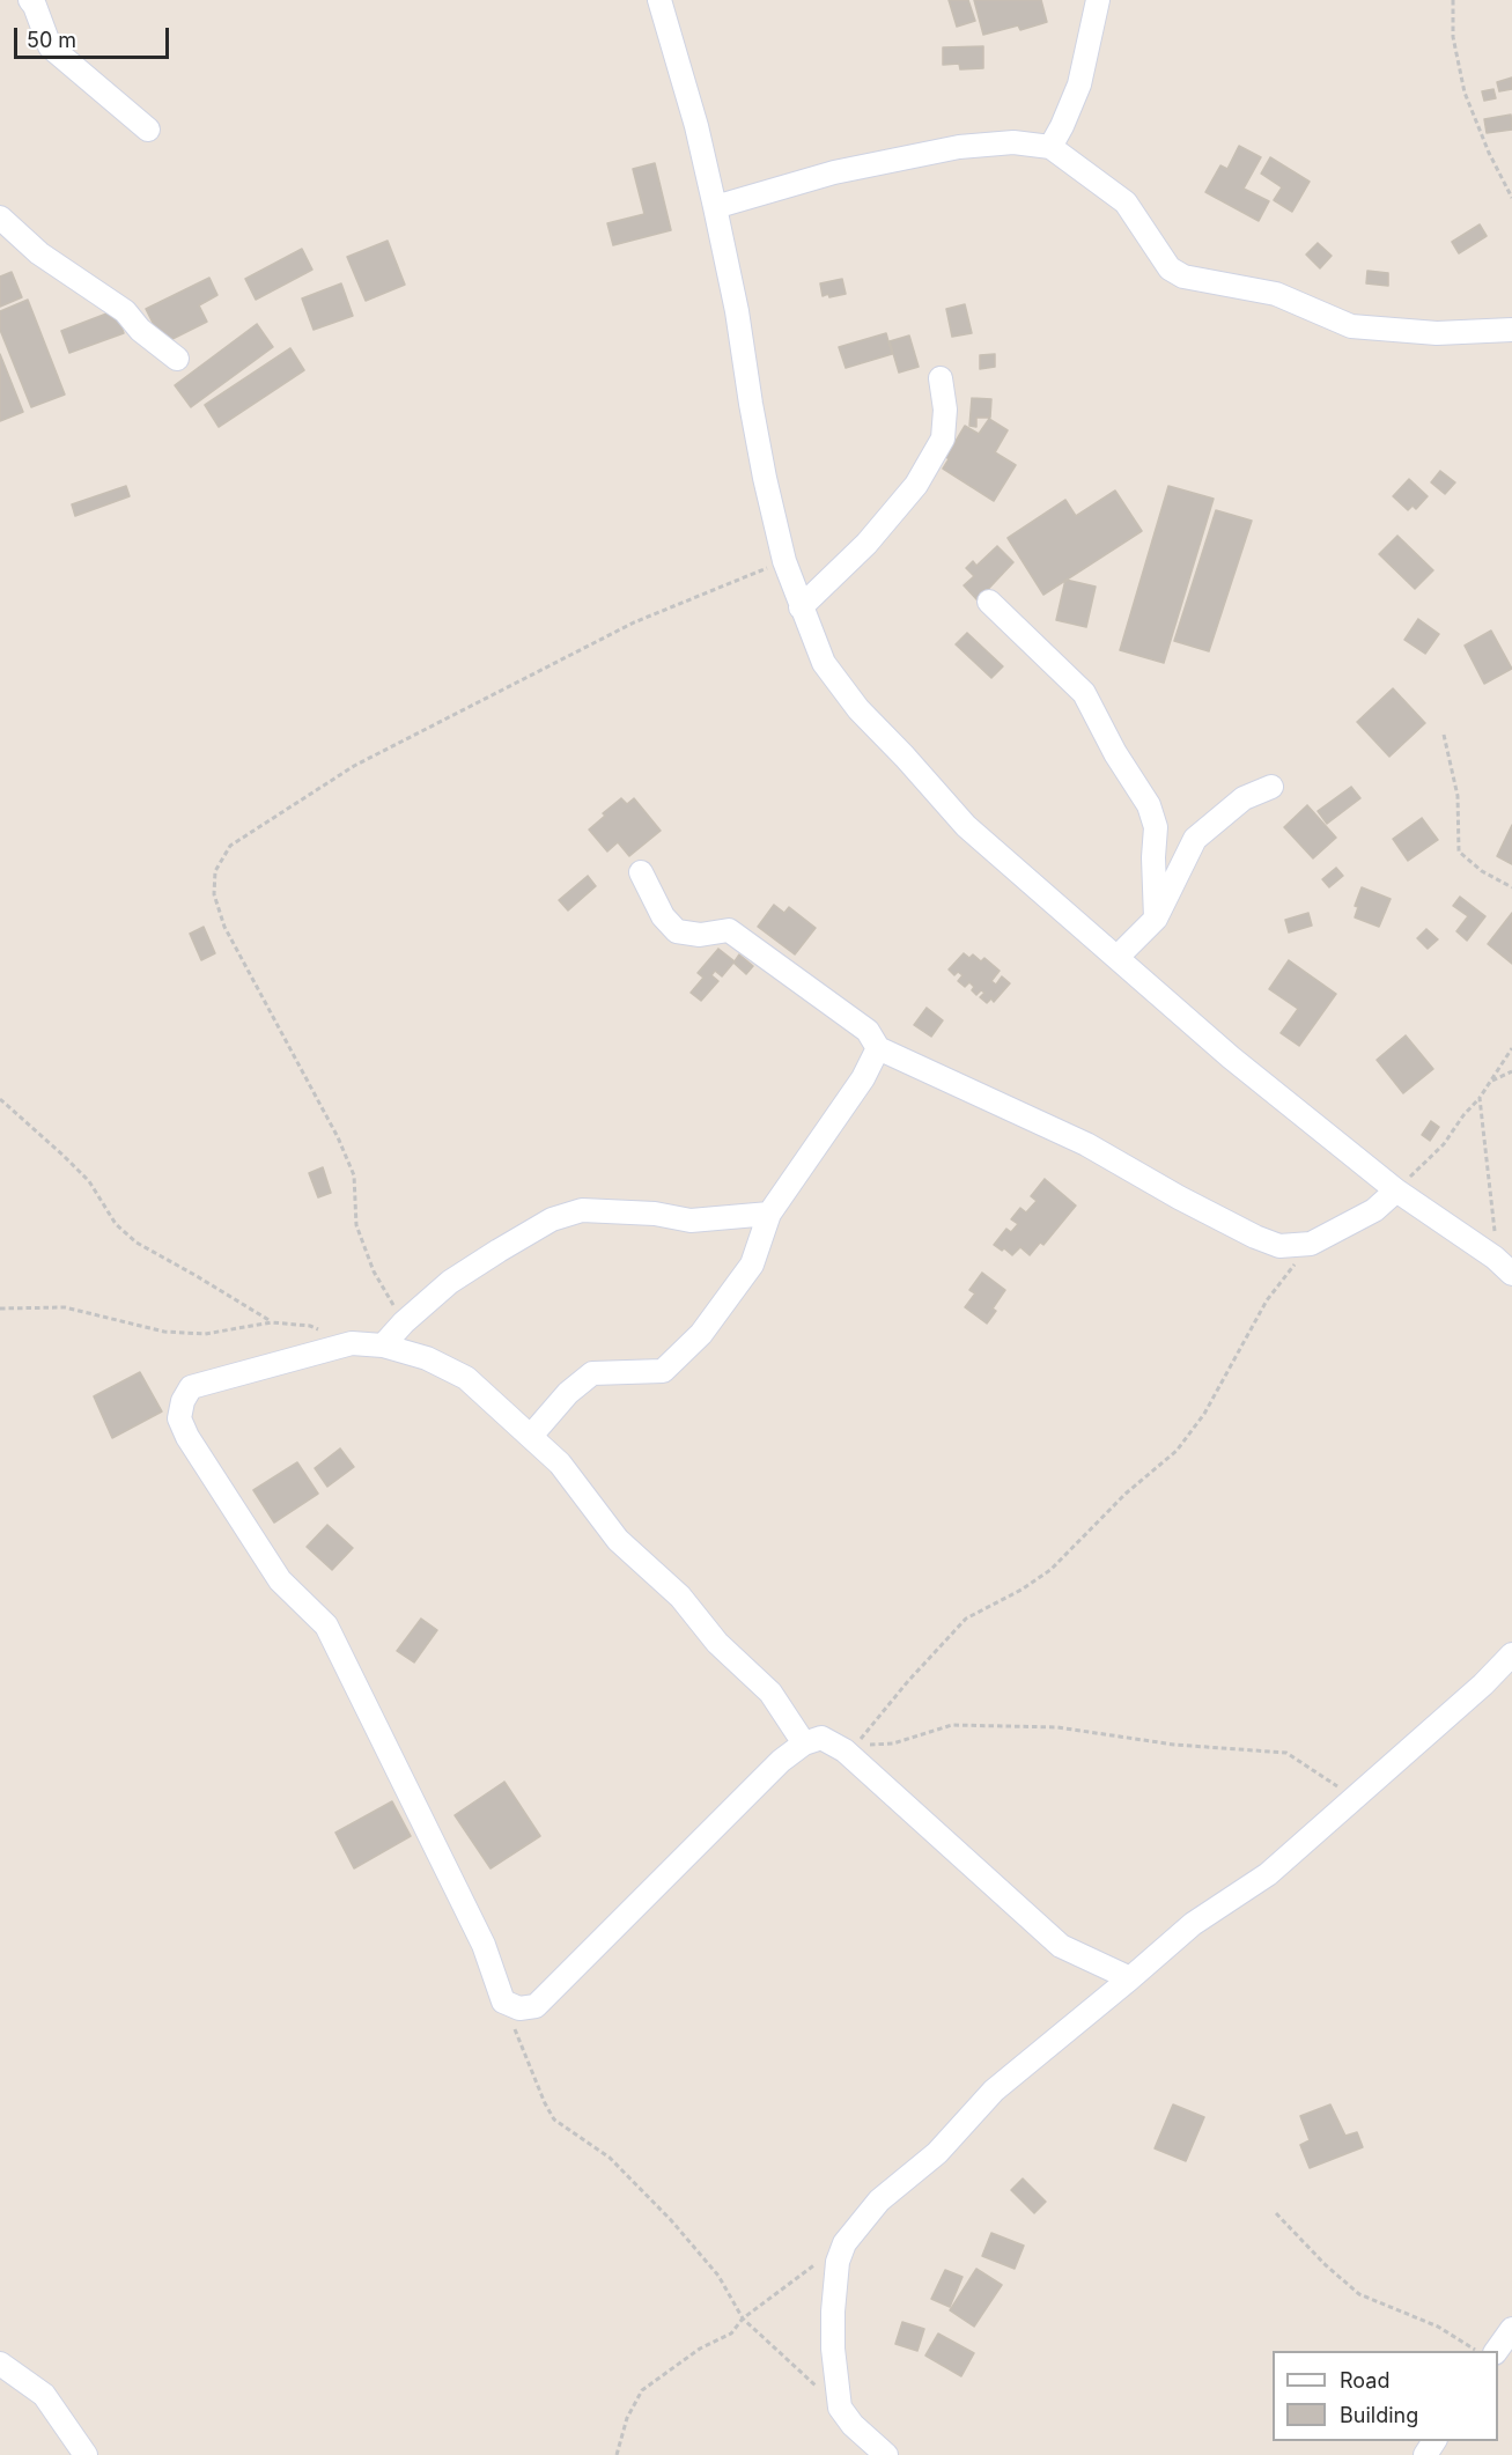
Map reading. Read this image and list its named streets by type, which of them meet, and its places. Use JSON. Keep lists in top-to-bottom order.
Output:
{
  "legend": ["Road", "Building"],
  "scale_bar": "50 m"
}
